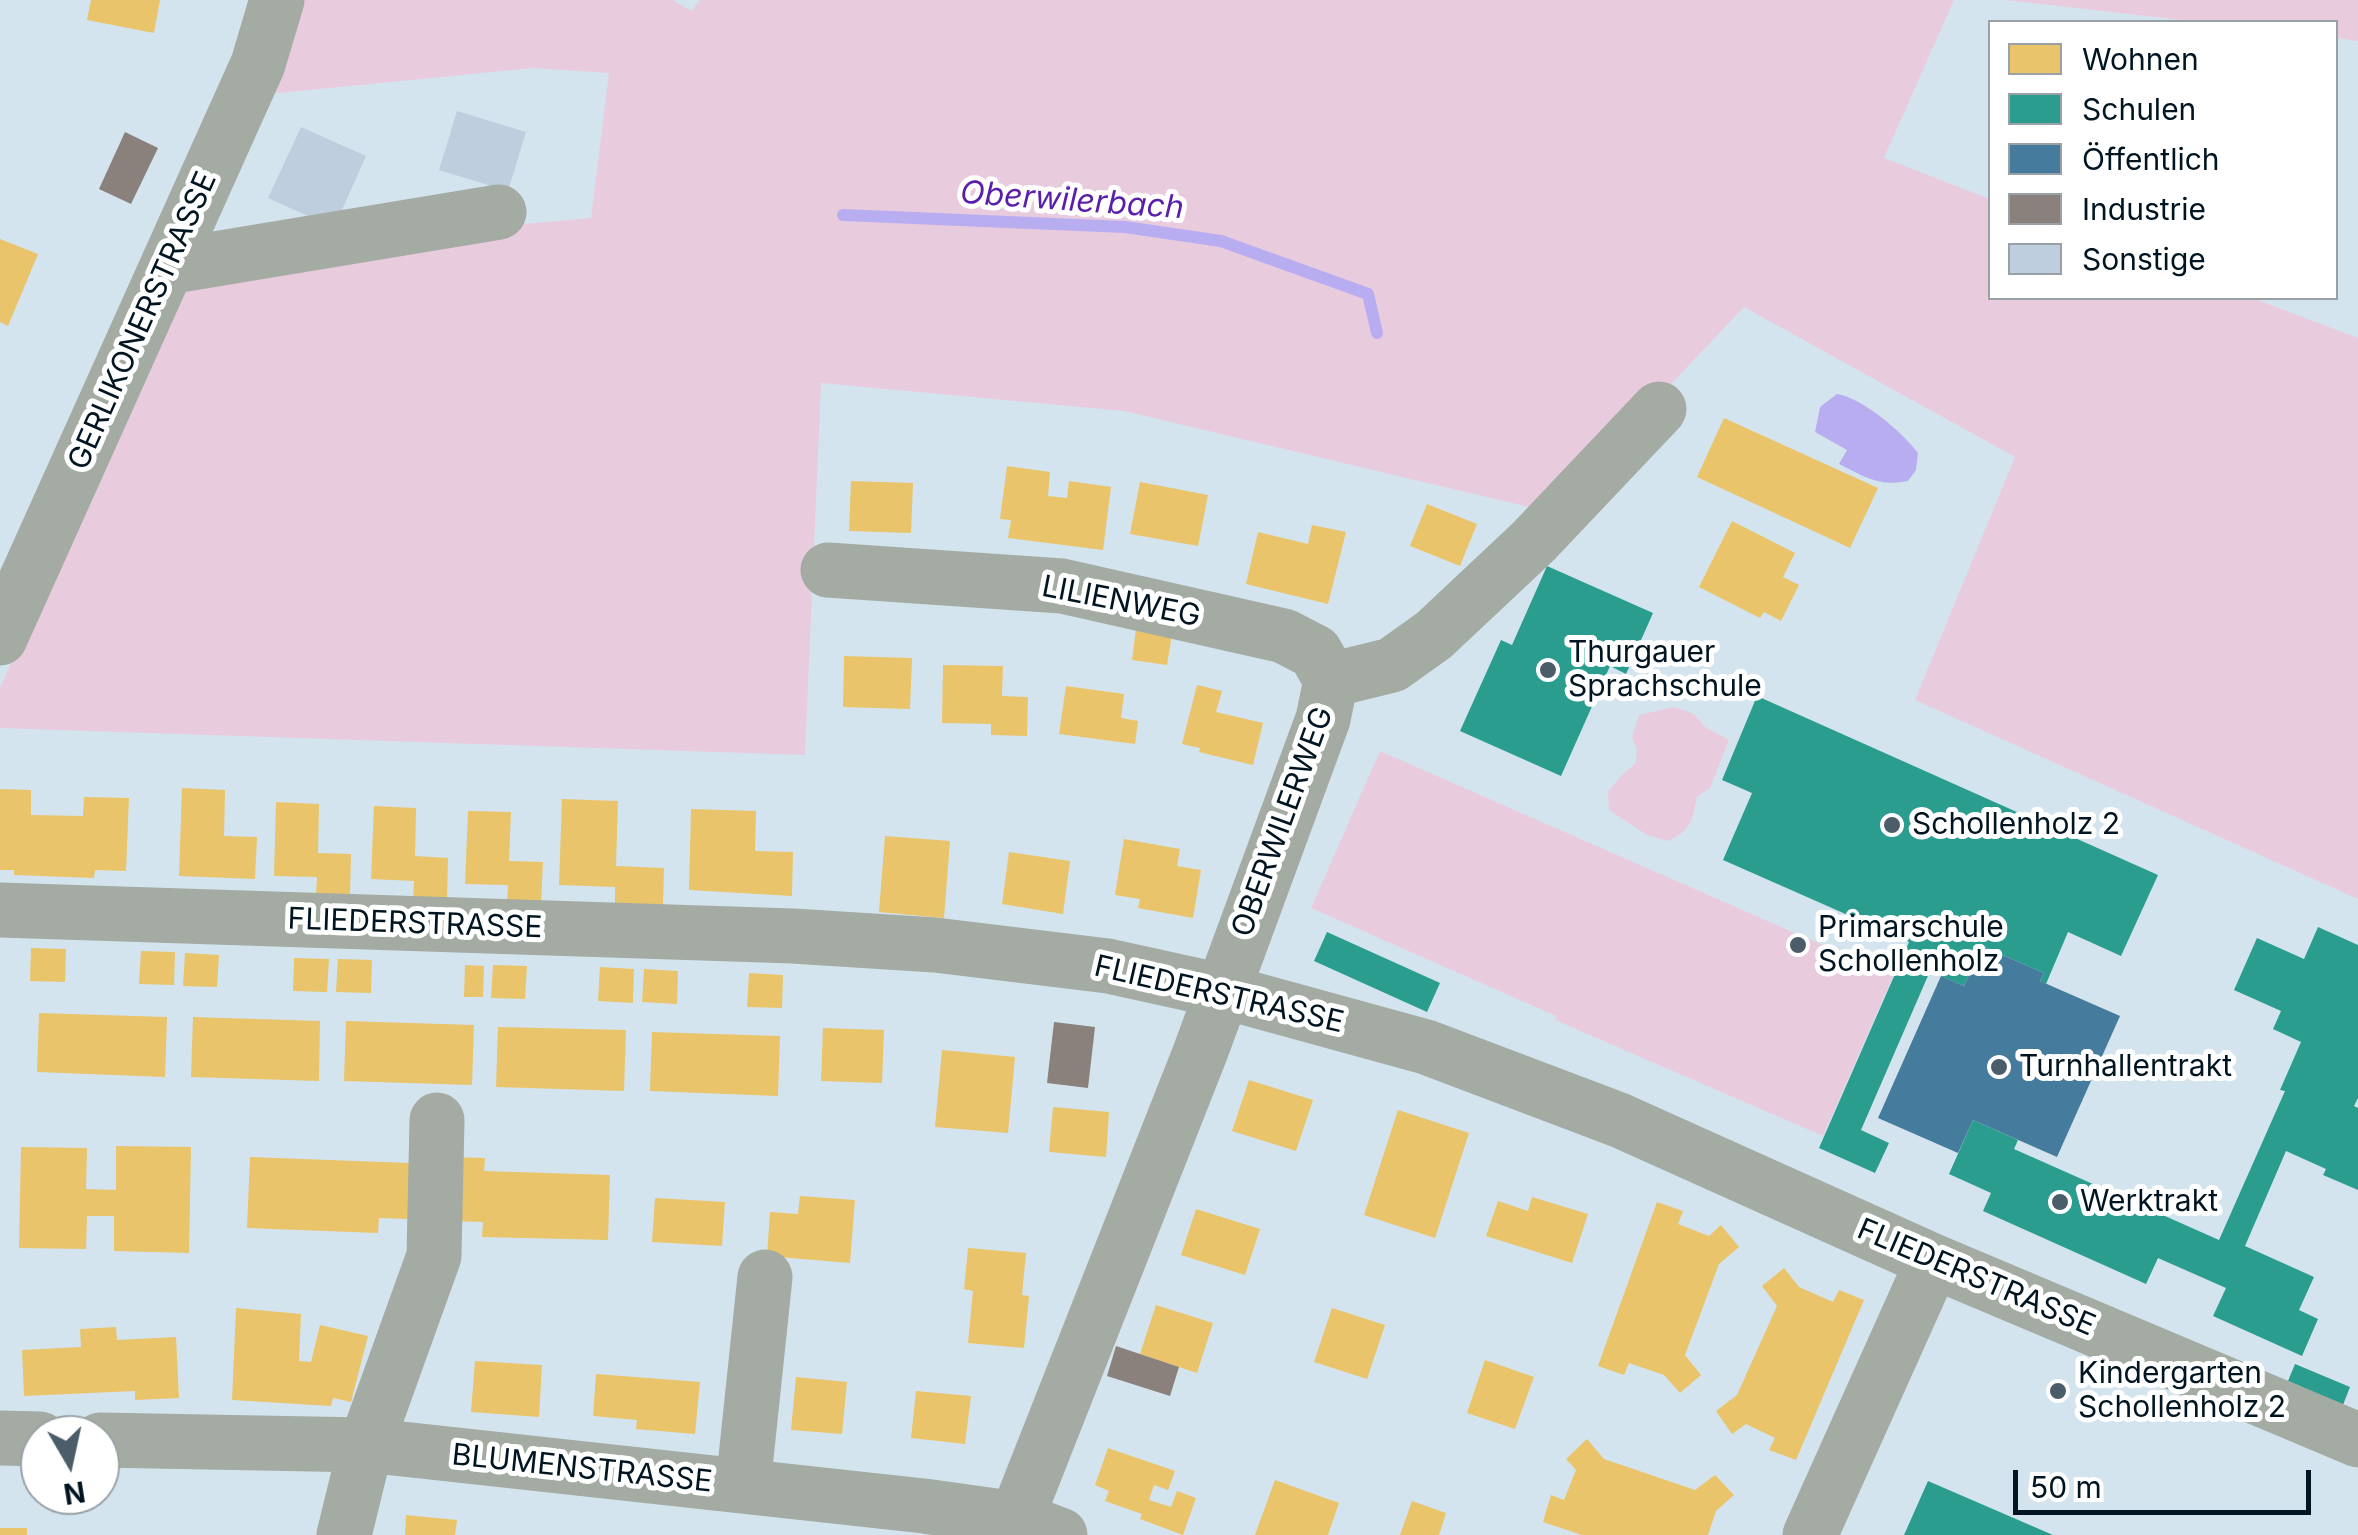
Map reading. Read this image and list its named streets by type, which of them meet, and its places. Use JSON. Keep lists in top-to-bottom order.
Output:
{
  "streets": {
    "street": [
      "GERLIKONERSTRASSE",
      "LILIENWEG",
      "OBERWILERWEG",
      "FLIEDERSTRASSE",
      "BLUMENSTRASSE"
    ]
  },
  "crossings": [
    ["LILIENWEG", "OBERWILERWEG"],
    ["OBERWILERWEG", "FLIEDERSTRASSE"],
    ["OBERWILERWEG", "BLUMENSTRASSE"]
  ],
  "water": ["Oberwilerbach"],
  "places": [
    "Thurgauer Sprachschule",
    "Schollenholz 2",
    "Primarschule Schollenholz",
    "Turnhallentrakt",
    "Werktrakt",
    "Kindergarten Schollenholz 2"
  ],
  "legend": [
    "Wohnen",
    "Schulen",
    "Öffentlich",
    "Industrie",
    "Sonstige"
  ],
  "scale_bar": "50 m",
  "north": "bottom"
}
